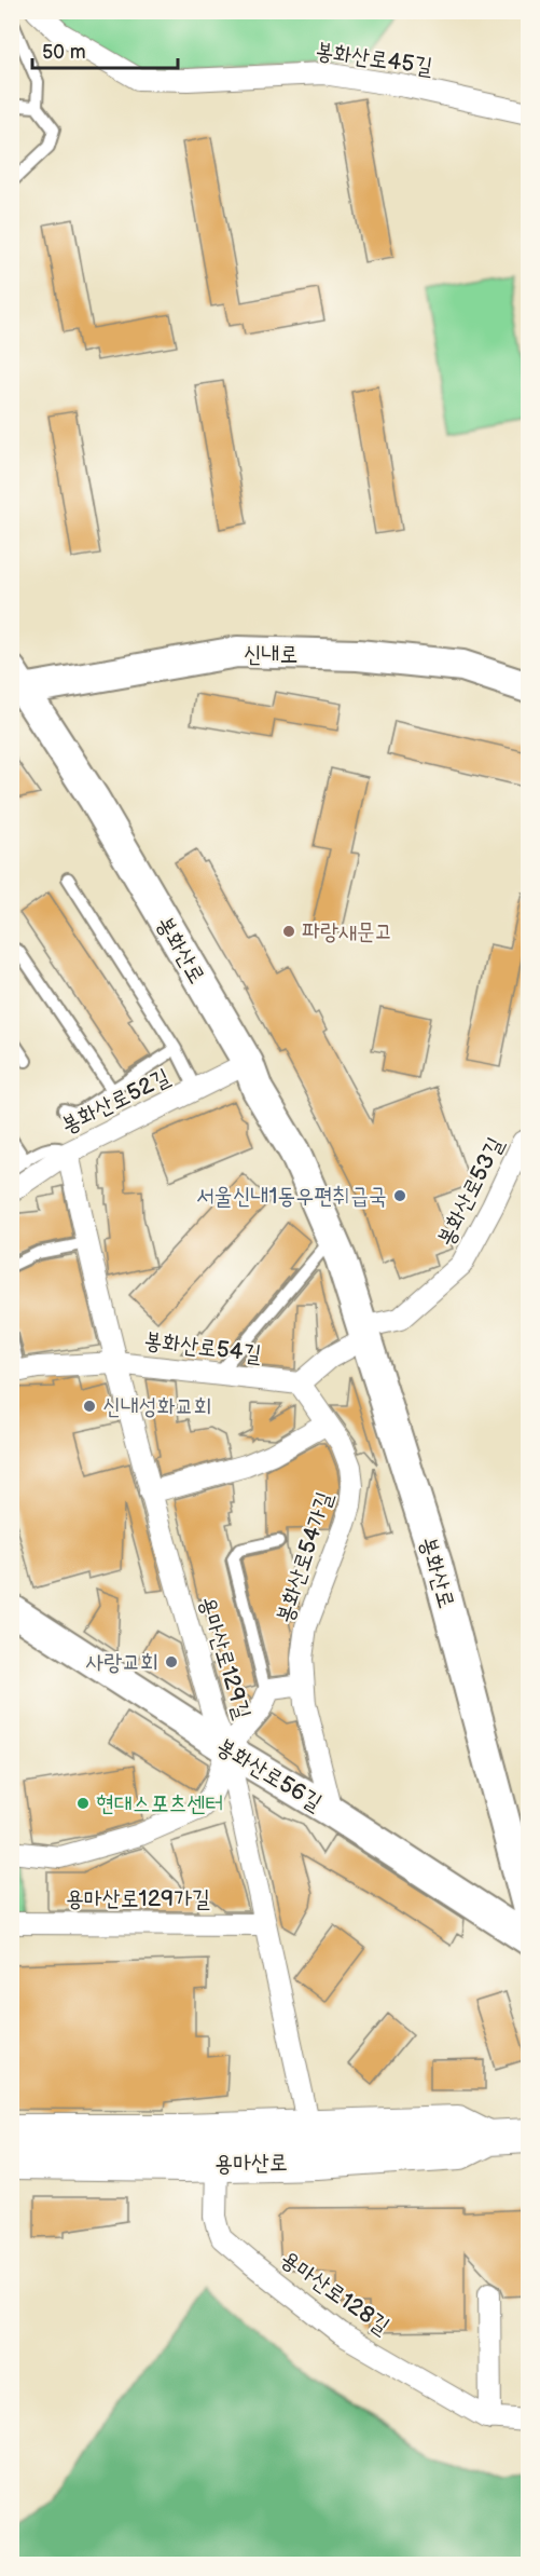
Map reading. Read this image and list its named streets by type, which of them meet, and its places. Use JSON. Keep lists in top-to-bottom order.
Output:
{
  "streets": {
    "main road": [
      "신내로",
      "봉화산로",
      "봉화산로56길",
      "용마산로"
    ],
    "street": [
      "봉화산로45길",
      "봉화산로52길",
      "봉화산로53길",
      "봉화산로54길",
      "봉화산로54가길",
      "용마산로129길",
      "용마산로129가길",
      "용마산로128길"
    ]
  },
  "crossings": [
    ["신내로", "봉화산로"],
    ["봉화산로", "봉화산로52길"],
    ["봉화산로", "봉화산로53길"],
    ["봉화산로52길", "용마산로129길"],
    ["봉화산로54길", "봉화산로54가길"],
    ["봉화산로54길", "용마산로129길"],
    ["봉화산로54가길", "봉화산로56길"],
    ["용마산로129길", "봉화산로56길"],
    ["용마산로129길", "용마산로129가길"],
    ["용마산로129길", "용마산로"],
    ["용마산로", "용마산로128길"]
  ],
  "places": [
    "파랑새문고",
    "서울신내1동우편취급국",
    "신내성화교회",
    "사랑교회",
    "현대스포츠센터"
  ],
  "scale_bar": "50 m"
}
